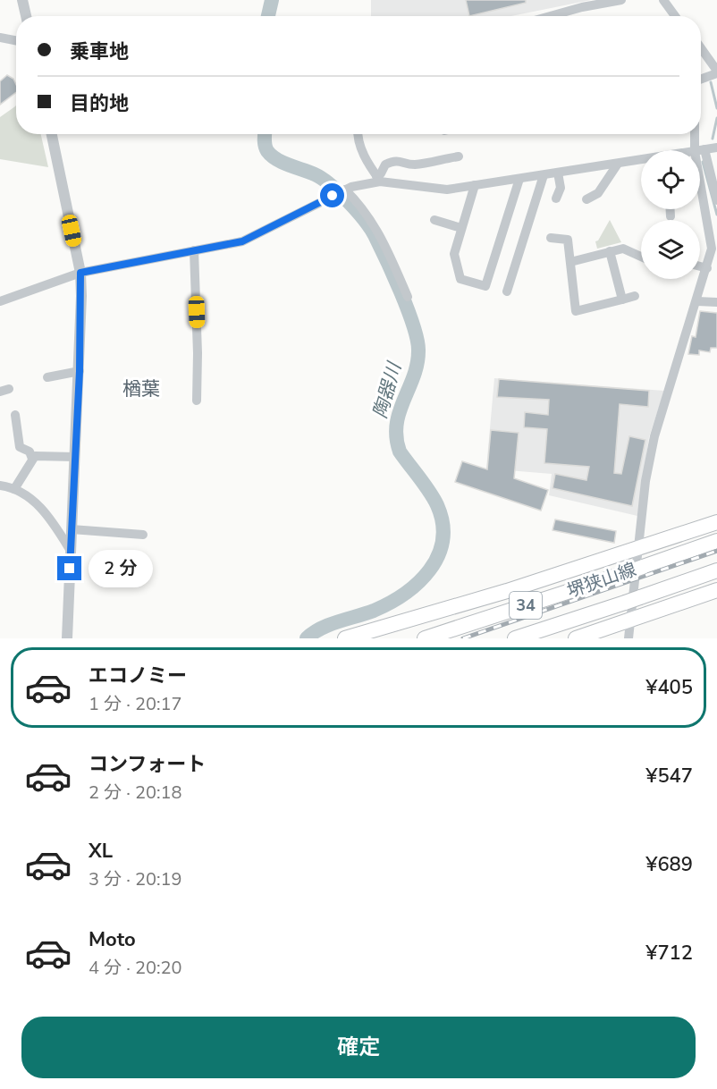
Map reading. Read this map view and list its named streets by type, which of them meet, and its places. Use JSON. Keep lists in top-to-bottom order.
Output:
{
  "streets": {
    "main road": ["堺狭山線", "34"]
  },
  "districts": ["楢葉"],
  "water": ["陶器川"],
  "page": {
    "banner": ["乗車地", "目的地"],
    "bubble": "2 分",
    "list": [
      {
        "name": "エコノミー",
        "note": "1 分 · 20:17",
        "value": "¥405"
      },
      {
        "name": "コンフォート",
        "note": "2 分 · 20:18",
        "value": "¥547"
      },
      {
        "name": "XL",
        "note": "3 分 · 20:19",
        "value": "¥689"
      },
      {
        "name": "Moto",
        "note": "4 分 · 20:20",
        "value": "¥712"
      }
    ],
    "buttons": "確定"
  }
}
